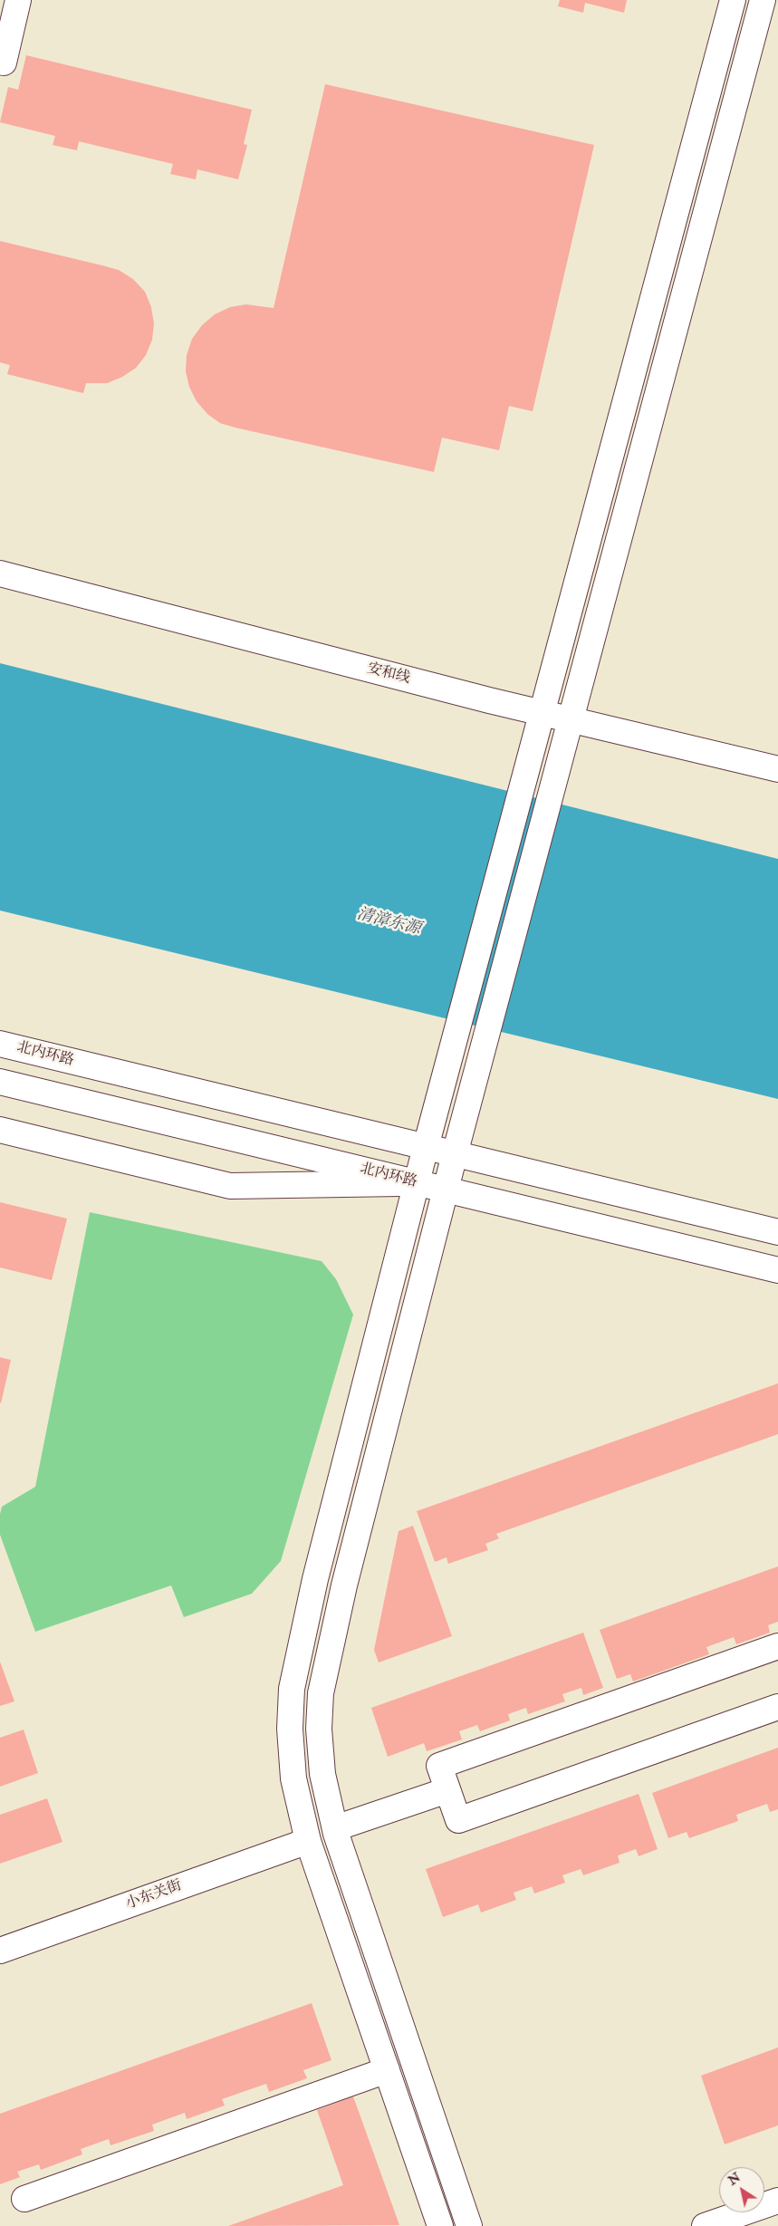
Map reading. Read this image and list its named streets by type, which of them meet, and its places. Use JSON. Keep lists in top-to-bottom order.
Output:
{
  "streets": {
    "main road": ["安和线", "北内环路", "小东关街"]
  },
  "water": ["清漳东源"],
  "north": "top left"
}
